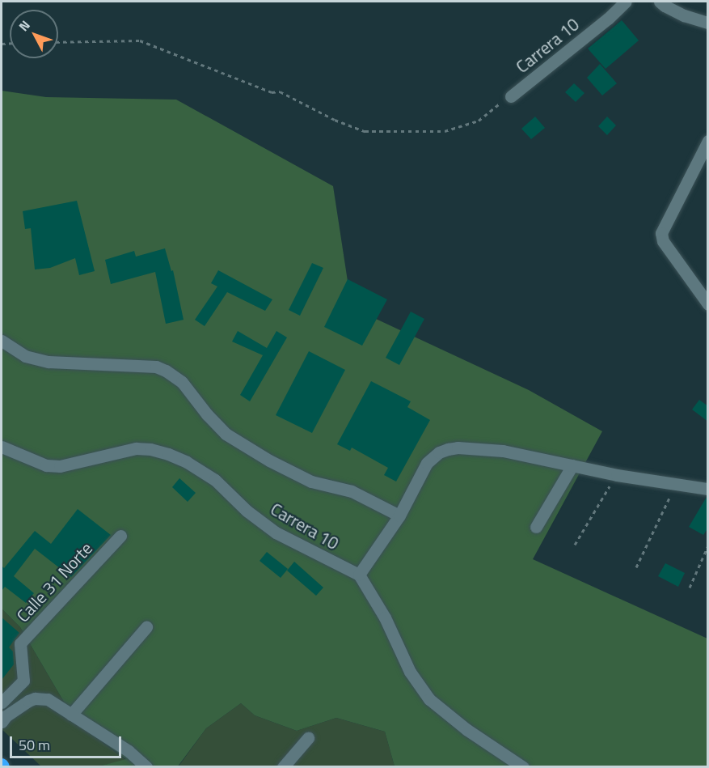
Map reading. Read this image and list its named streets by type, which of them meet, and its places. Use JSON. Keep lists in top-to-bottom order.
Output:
{
  "streets": {
    "street": ["Carrera 10", "Calle 31 Norte"]
  },
  "scale_bar": "50 m",
  "north": "top left"
}
